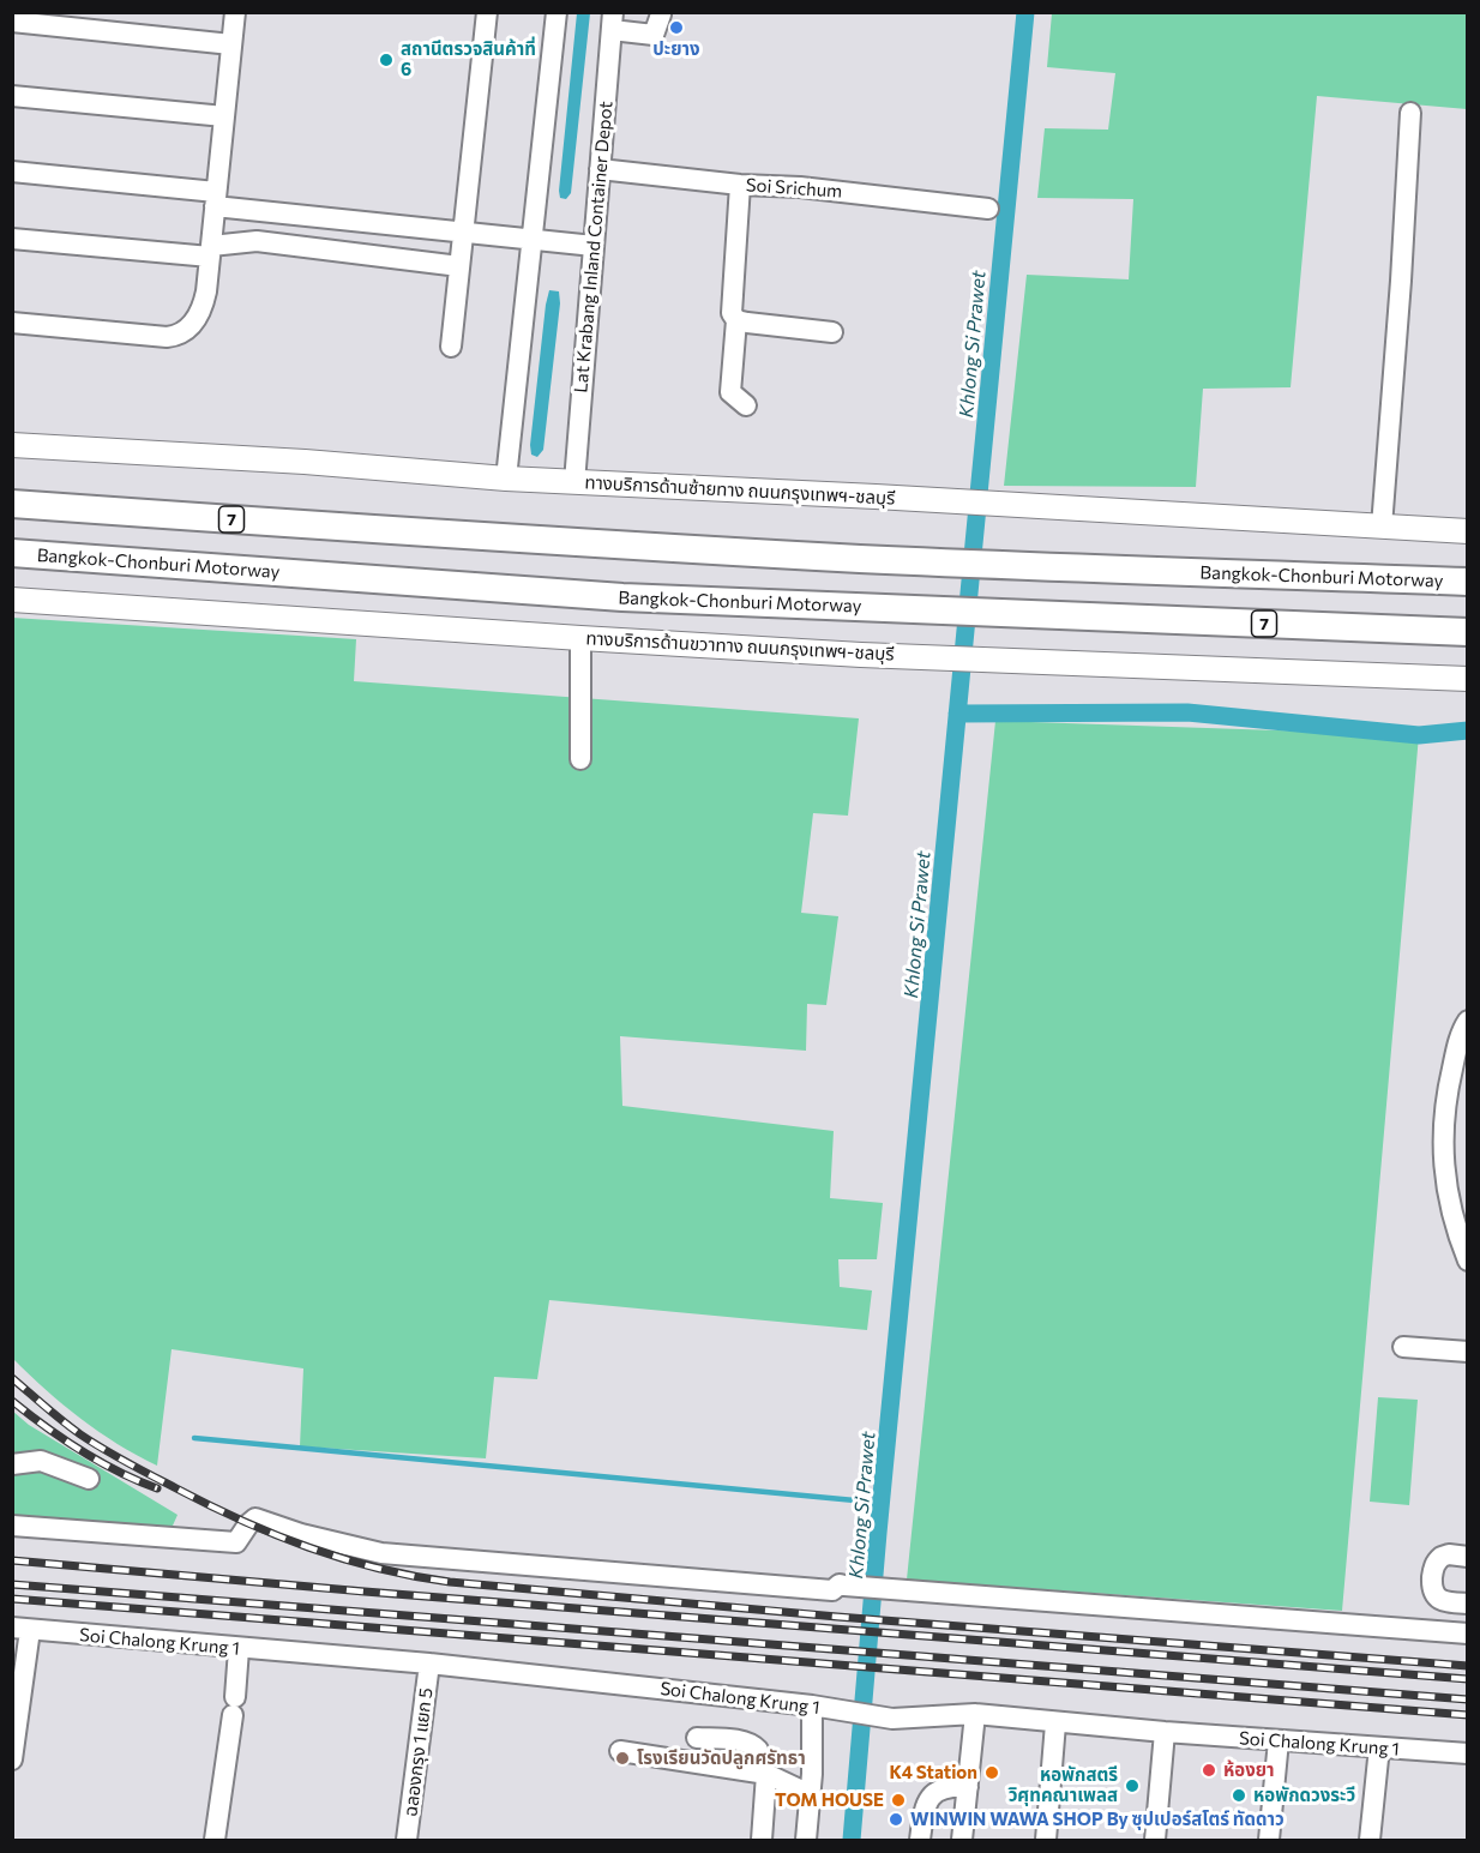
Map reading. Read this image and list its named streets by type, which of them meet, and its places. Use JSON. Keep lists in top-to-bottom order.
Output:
{
  "streets": {
    "highway": ["7", "Bangkok-Chonburi Motorway"],
    "main road": ["ทางบริการด้านซ้ายทาง ถนนกรุงเทพฯ-ชลบุรี", "ทางบริการด้านขวาทาง ถนนกรุงเทพฯ-ชลบุรี"],
    "street": [
      "Soi Srichum",
      "Lat Krabang Inland Container Depot",
      "Soi Chalong Krung 1",
      "ฉลองกรุง 1 แยก 5"
    ]
  },
  "crossings": [
    ["Soi Srichum", "Lat Krabang Inland Container Depot"],
    ["Lat Krabang Inland Container Depot", "ทางบริการด้านซ้ายทาง ถนนกรุงเทพฯ-ชลบุรี"],
    ["Soi Chalong Krung 1", "ฉลองกรุง 1 แยก 5"]
  ],
  "water": ["Khlong Si Prawet"],
  "places": [
    "ปะยาง",
    "สถานีตรวจสินค้าที่ 6",
    "โรงเรียนวัดปลูกศรัทธา",
    "ห้องยา",
    "K4 Station",
    "หอพักสตรี วิศุทคณาเพลส",
    "หอพักดวงระวี",
    "TOM HOUSE",
    "WINWIN WAWA SHOP By ซุปเปอร์สโตร์ ทัดดาว"
  ]
}
